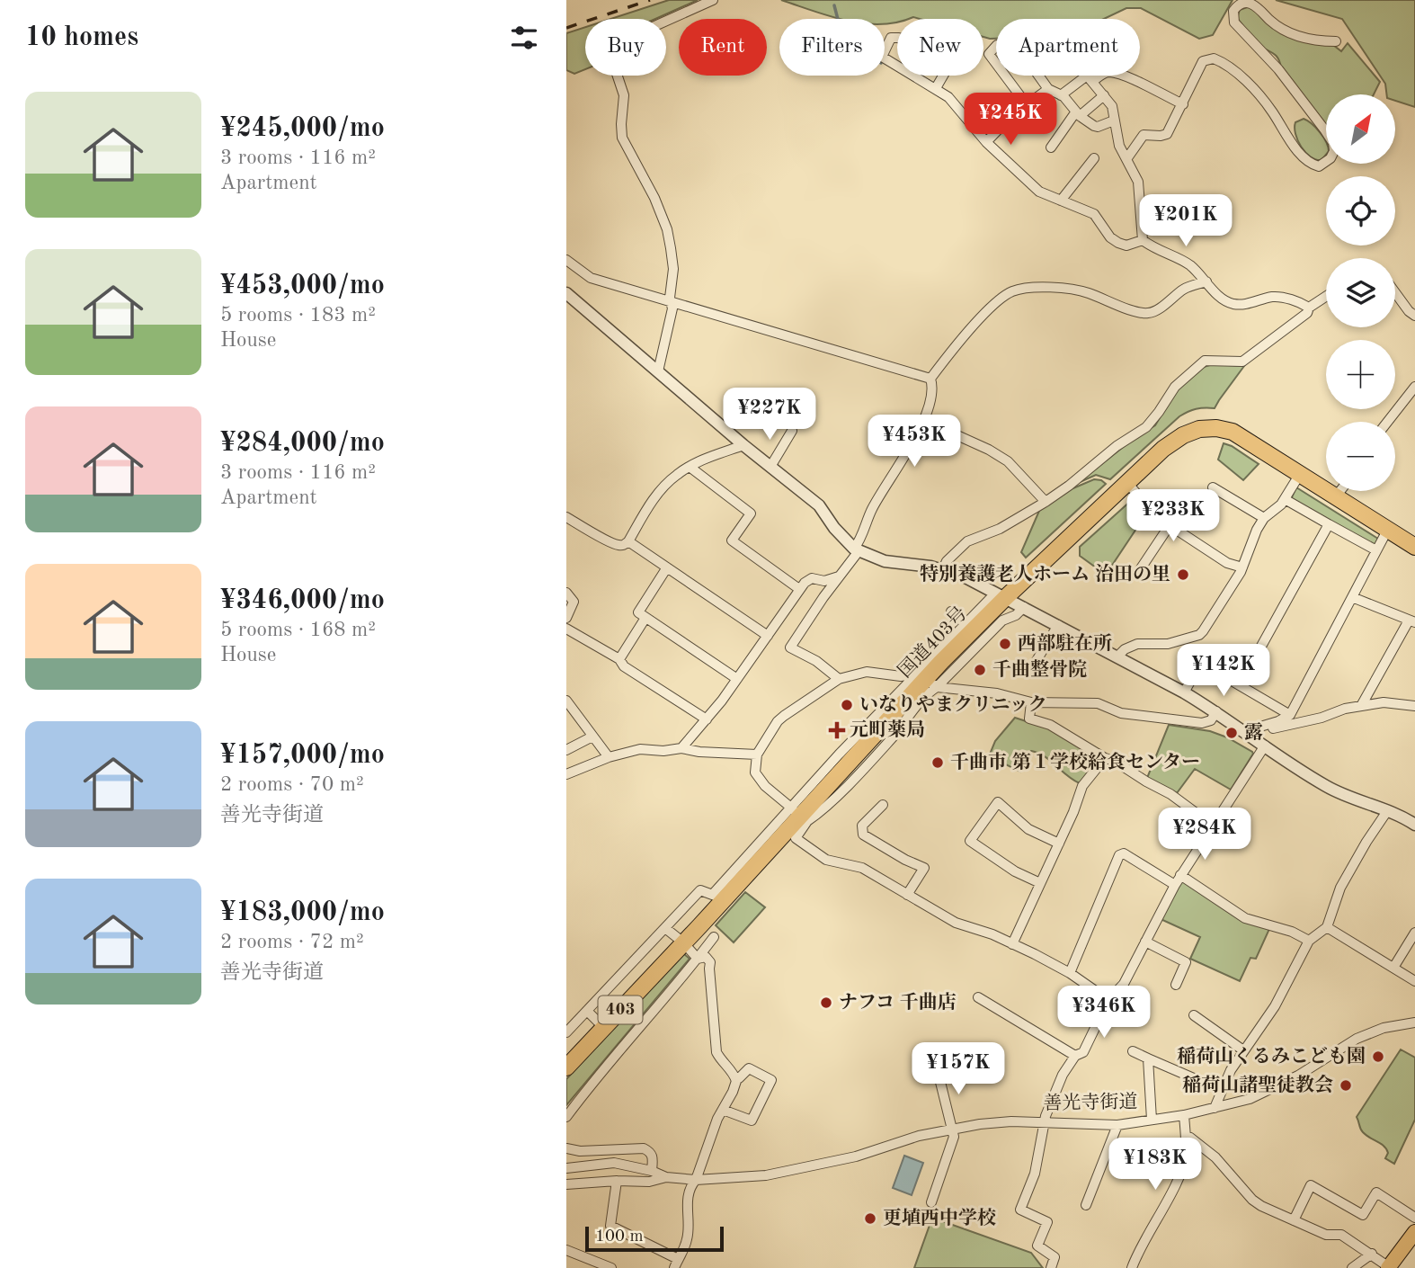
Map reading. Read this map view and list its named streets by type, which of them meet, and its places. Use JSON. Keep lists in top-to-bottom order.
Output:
{
  "streets": {
    "highway": ["国道403号", "403"],
    "street": ["善光寺街道"]
  },
  "places": {
    "other": [
      "特別養護老人ホーム 治田の里",
      "西部駐在所",
      "千曲整骨院",
      "いなりやまクリニック",
      "露",
      "千曲市 第１学校給食センター",
      "ナフコ 千曲店",
      "稲荷山くるみこども園",
      "稲荷山諸聖徒教会",
      "更埴西中学校"
    ],
    "health": ["元町薬局"]
  },
  "scale_bar": "100 m",
  "north": "top right",
  "page": {
    "heading": "10 homes",
    "chip": [
      "Buy",
      "Rent",
      "Filters",
      "New",
      "Apartment"
    ],
    "list": [
      {
        "name": "¥245,000/mo",
        "note": "3 rooms · 116 m² · Apartment"
      },
      {
        "name": "¥453,000/mo",
        "note": "5 rooms · 183 m² · House"
      },
      {
        "name": "¥284,000/mo",
        "note": "3 rooms · 116 m² · Apartment"
      },
      {
        "name": "¥346,000/mo",
        "note": "5 rooms · 168 m² · House"
      },
      {
        "name": "¥157,000/mo",
        "note": "2 rooms · 70 m² · 善光寺街道"
      },
      {
        "name": "¥183,000/mo",
        "note": "2 rooms · 72 m² · 善光寺街道"
      }
    ],
    "price": [
      "¥245K",
      "¥201K",
      "¥227K",
      "¥453K",
      "¥233K",
      "¥142K",
      "¥284K",
      "¥346K",
      "¥157K",
      "¥183K"
    ],
    "map_buttons": ["+", "−"],
    "scale": "100 m"
  }
}
